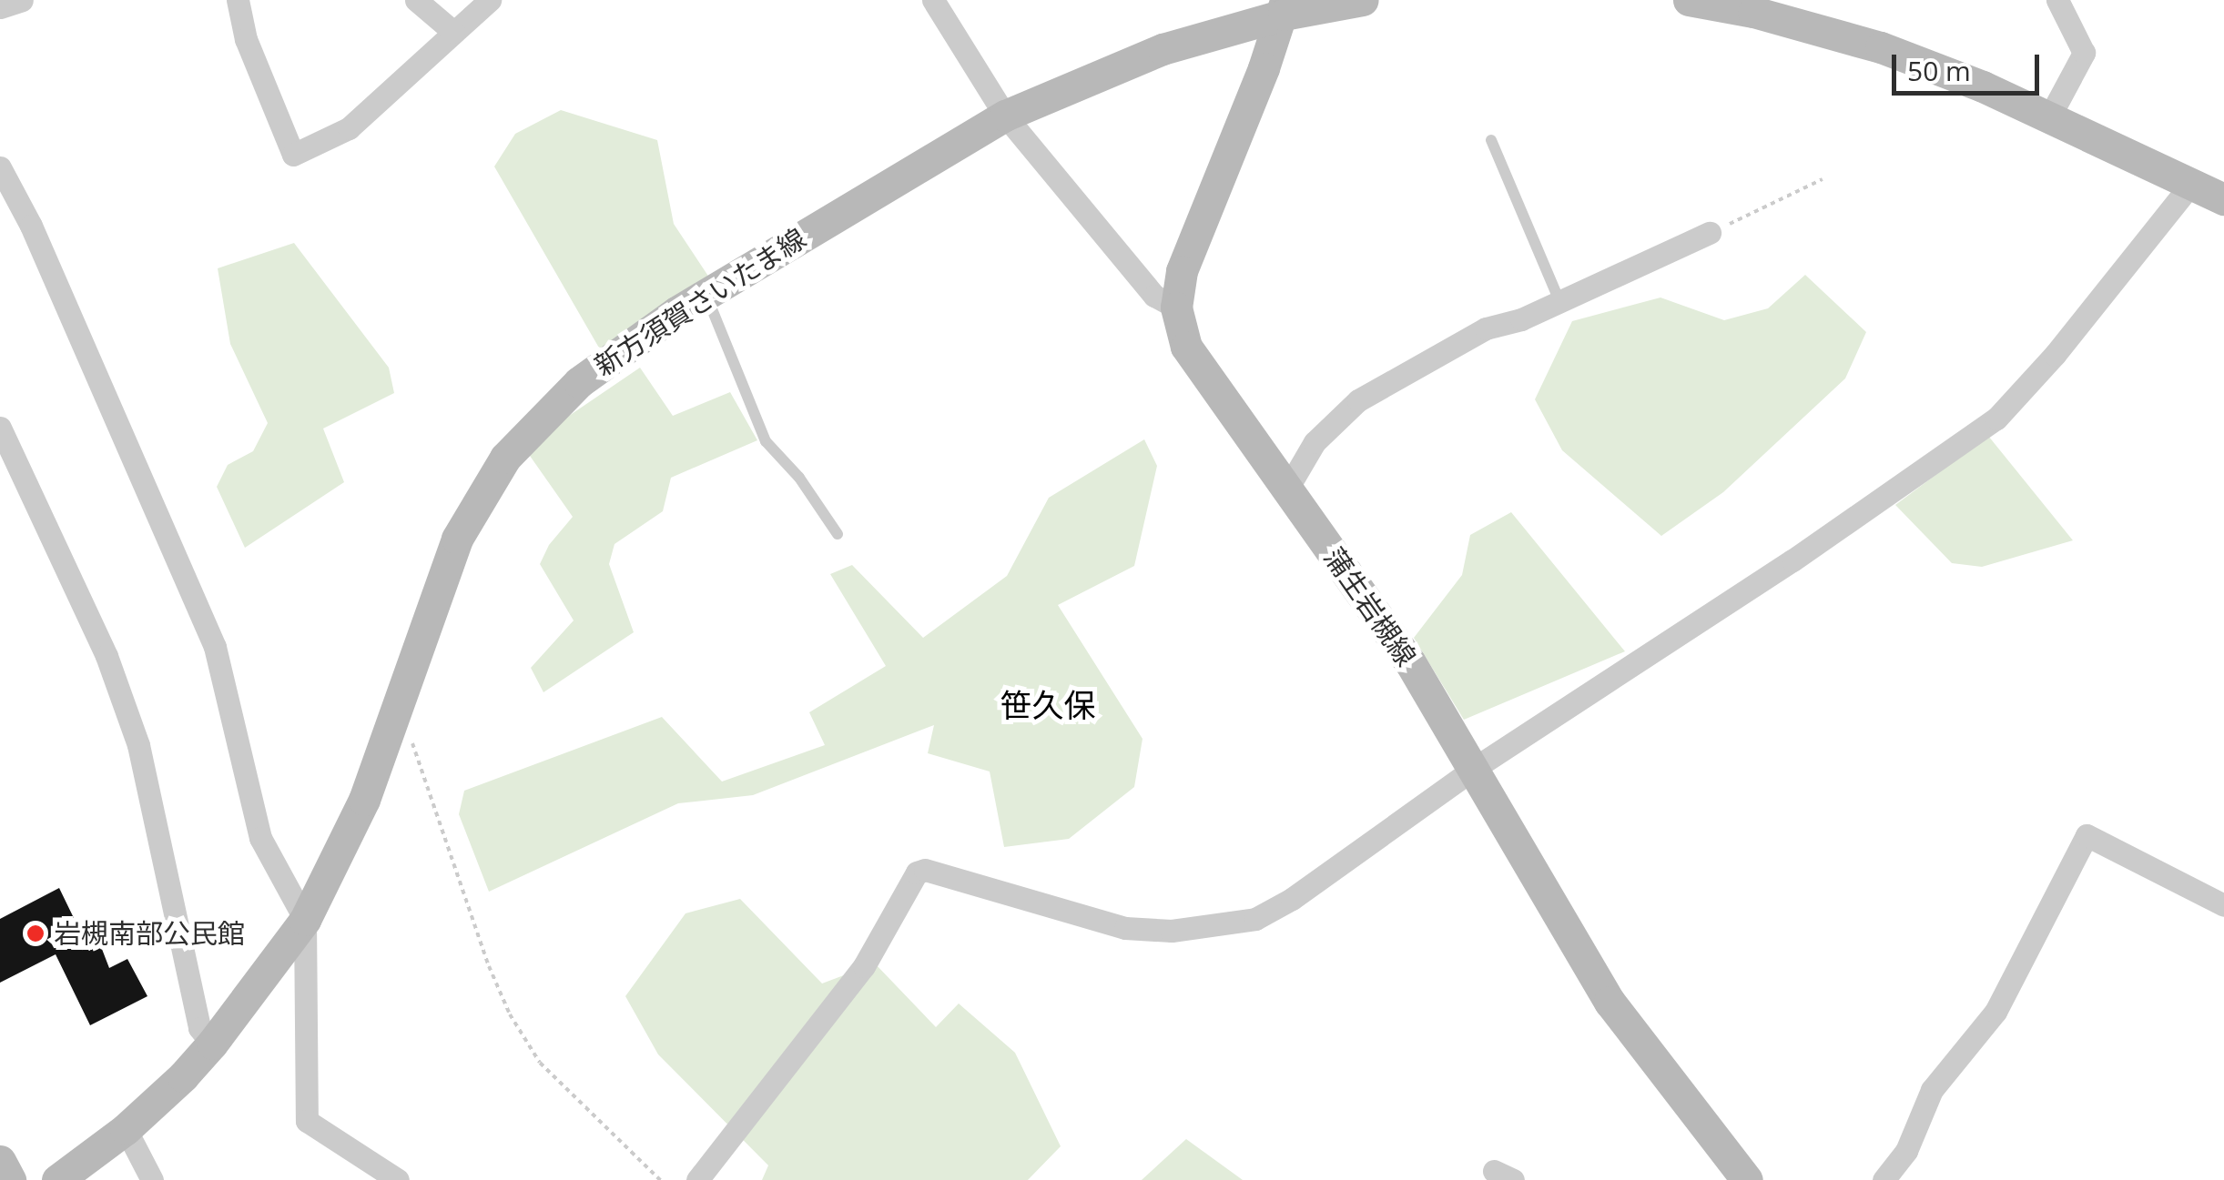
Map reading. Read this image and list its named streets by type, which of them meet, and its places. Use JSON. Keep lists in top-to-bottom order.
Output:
{
  "streets": {
    "main road": ["新方須賀さいたま線", "蒲生岩槻線"]
  },
  "crossings": [
    ["新方須賀さいたま線", "蒲生岩槻線"]
  ],
  "districts": ["笹久保"],
  "places": ["岩槻南部公民館"],
  "scale_bar": "50 m"
}
